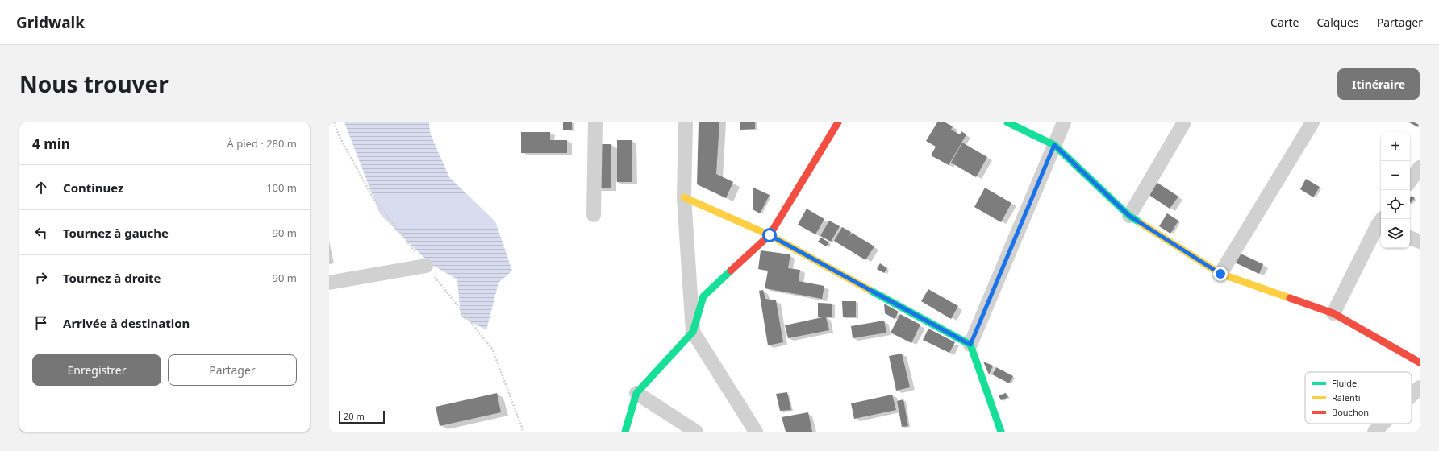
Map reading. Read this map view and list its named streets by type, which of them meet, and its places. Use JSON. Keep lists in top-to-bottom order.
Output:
{
  "legend": ["Fluide", "Ralenti", "Bouchon"],
  "scale_bar": "20 m",
  "page": {
    "header": "Gridwalk",
    "nav": ["Carte", "Calques", "Partager"],
    "title": "Nous trouver",
    "buttons": [
      "Itinéraire",
      ["Enregistrer", "Partager"]
    ],
    "heading": ["4 min", "À pied · 280 m"],
    "map_buttons": ["+", "−"],
    "list": [
      ["Continuez", "100 m"],
      ["Tournez à gauche", "90 m"],
      ["Tournez à droite", "90 m"],
      "Arrivée à destination"
    ],
    "scale": "20 m"
  }
}
